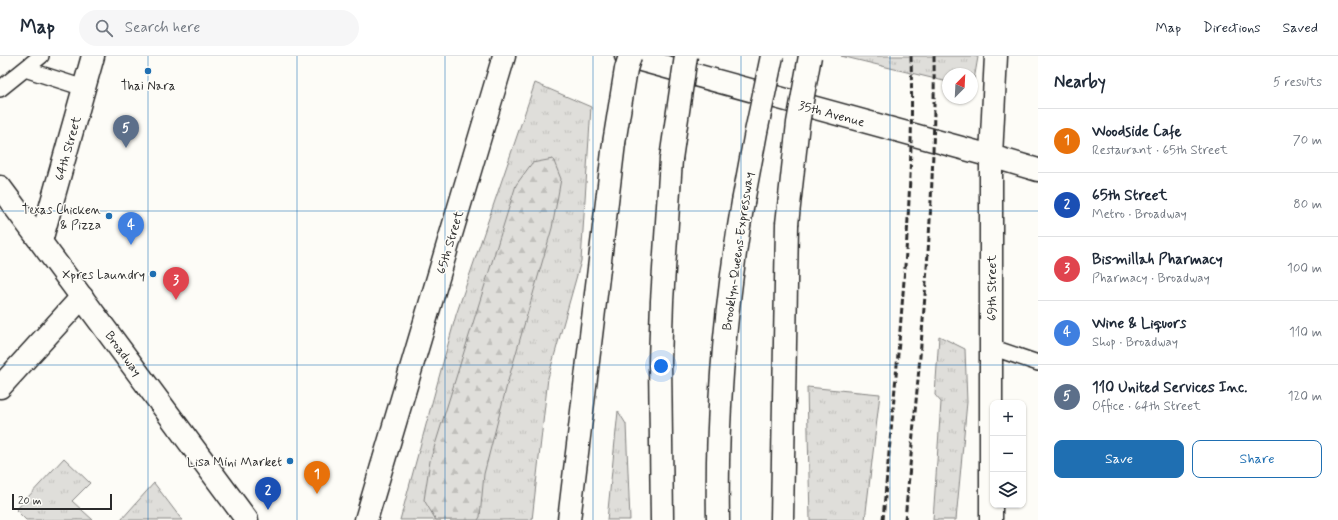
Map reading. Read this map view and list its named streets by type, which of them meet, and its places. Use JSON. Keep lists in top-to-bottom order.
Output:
{
  "streets": {
    "main road": [
      "35th Avenue",
      "64th Street",
      "65th Street",
      "Brooklyn-Queens Expressway",
      "69th Street",
      "Broadway"
    ]
  },
  "crossings": [
    ["35th Avenue", "69th Street"],
    ["64th Street", "Broadway"]
  ],
  "places": [
    "Thai Nara",
    "Texas Chicken & Pizza",
    "Xpres Laundry",
    "Lisa Mini Market"
  ],
  "scale_bar": "20 m",
  "north": "top right",
  "page": {
    "header": "Map",
    "search": "Search here",
    "nav": ["Map", "Directions", "Saved"],
    "heading": ["Nearby", "5 results"],
    "list": [
      {
        "mark": "1",
        "name": "Woodside Cafe",
        "note": "Restaurant · 65th Street",
        "value": "70 m"
      },
      {
        "mark": "2",
        "name": "65th Street",
        "note": "Metro · Broadway",
        "value": "80 m"
      },
      {
        "mark": "3",
        "name": "Bismillah Pharmacy",
        "note": "Pharmacy · Broadway",
        "value": "100 m"
      },
      {
        "mark": "4",
        "name": "Wine & Liquors",
        "note": "Shop · Broadway",
        "value": "110 m"
      },
      {
        "mark": "5",
        "name": "110 United Services Inc.",
        "note": "Office · 64th Street",
        "value": "120 m"
      }
    ],
    "pins": [
      "5",
      "4",
      "3",
      "1",
      "2"
    ],
    "map_buttons": ["+", "−"],
    "buttons": ["Save", "Share"],
    "scale": "20 m"
  }
}
